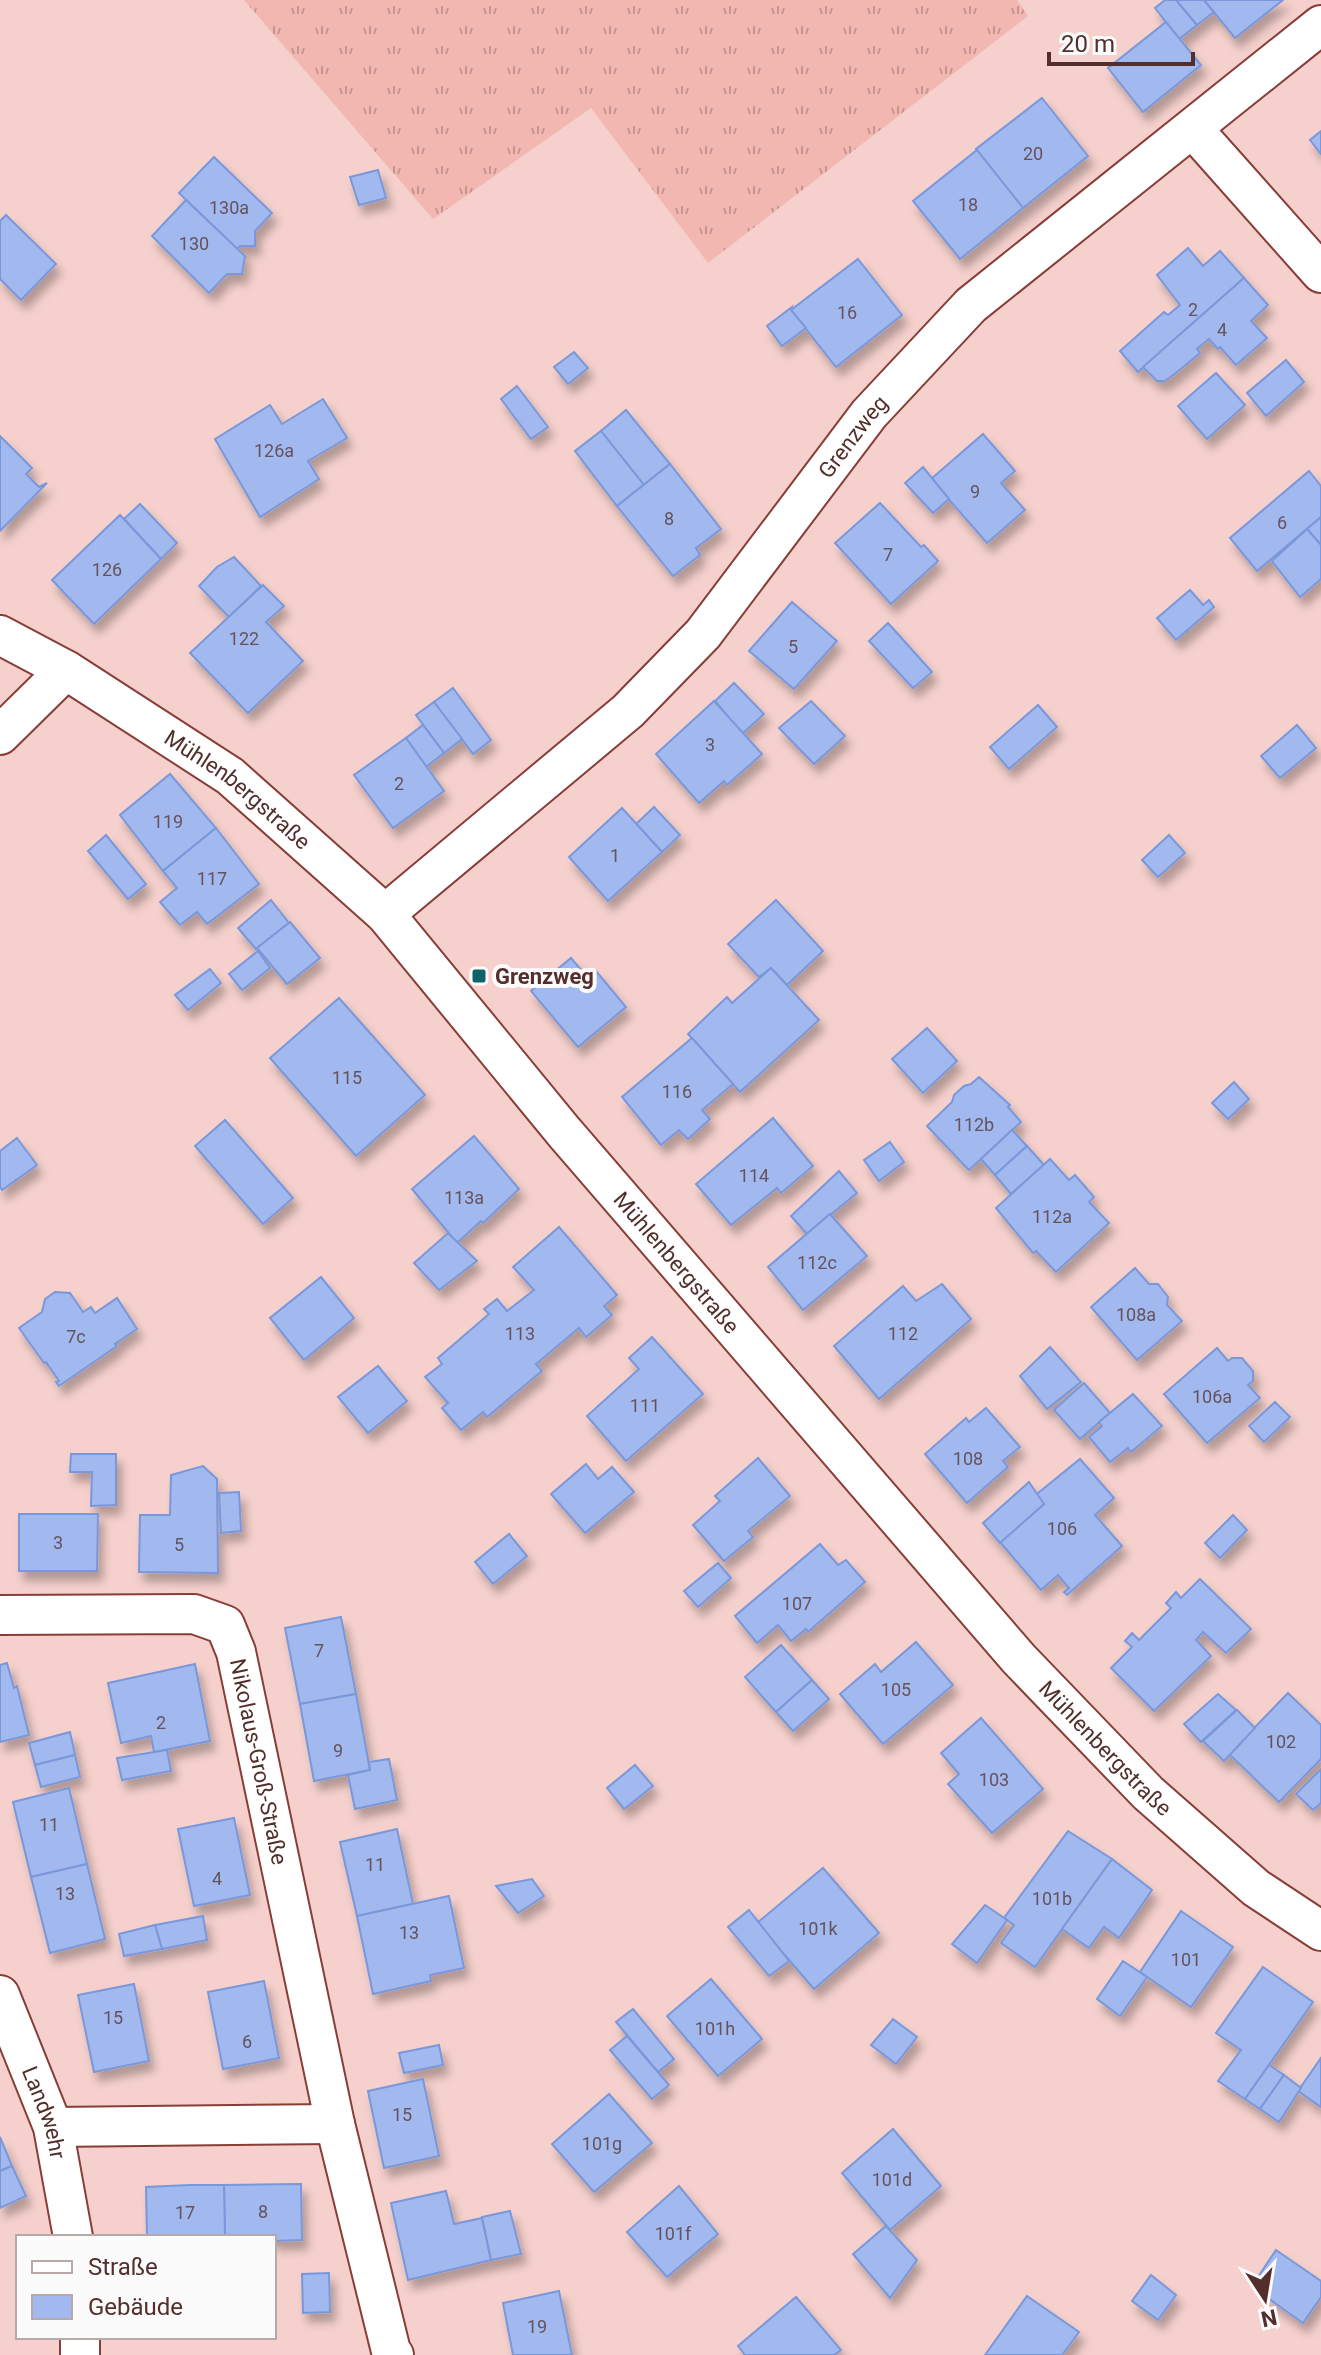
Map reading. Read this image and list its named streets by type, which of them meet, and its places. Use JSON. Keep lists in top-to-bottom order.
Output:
{
  "streets": {
    "street": [
      "Grenzweg",
      "Mühlenbergstraße",
      "Nikolaus-Groß-Straße",
      "Landwehr"
    ]
  },
  "crossings": [
    ["Grenzweg", "Mühlenbergstraße"]
  ],
  "places": {
    "transit": ["Grenzweg"]
  },
  "house_numbers": [
    "20",
    "18",
    "130a",
    "130",
    "2",
    "16",
    "4",
    "126a",
    "9",
    "8",
    "6",
    "7",
    "126",
    "122",
    "5",
    "3",
    "2",
    "119",
    "1",
    "117",
    "115",
    "116",
    "112b",
    "114",
    "113a",
    "112a",
    "112c",
    "108a",
    "113",
    "112",
    "7c",
    "106a",
    "111",
    "108",
    "106",
    "3",
    "5",
    "107",
    "7",
    "105",
    "2",
    "102",
    "9",
    "103",
    "11",
    "11",
    "4",
    "13",
    "101b",
    "101k",
    "13",
    "101",
    "15",
    "101h",
    "6",
    "15",
    "101g",
    "101d",
    "8",
    "17",
    "101f",
    "19"
  ],
  "legend": ["Straße", "Gebäude"],
  "scale_bar": "20 m",
  "north": "bottom"
}
